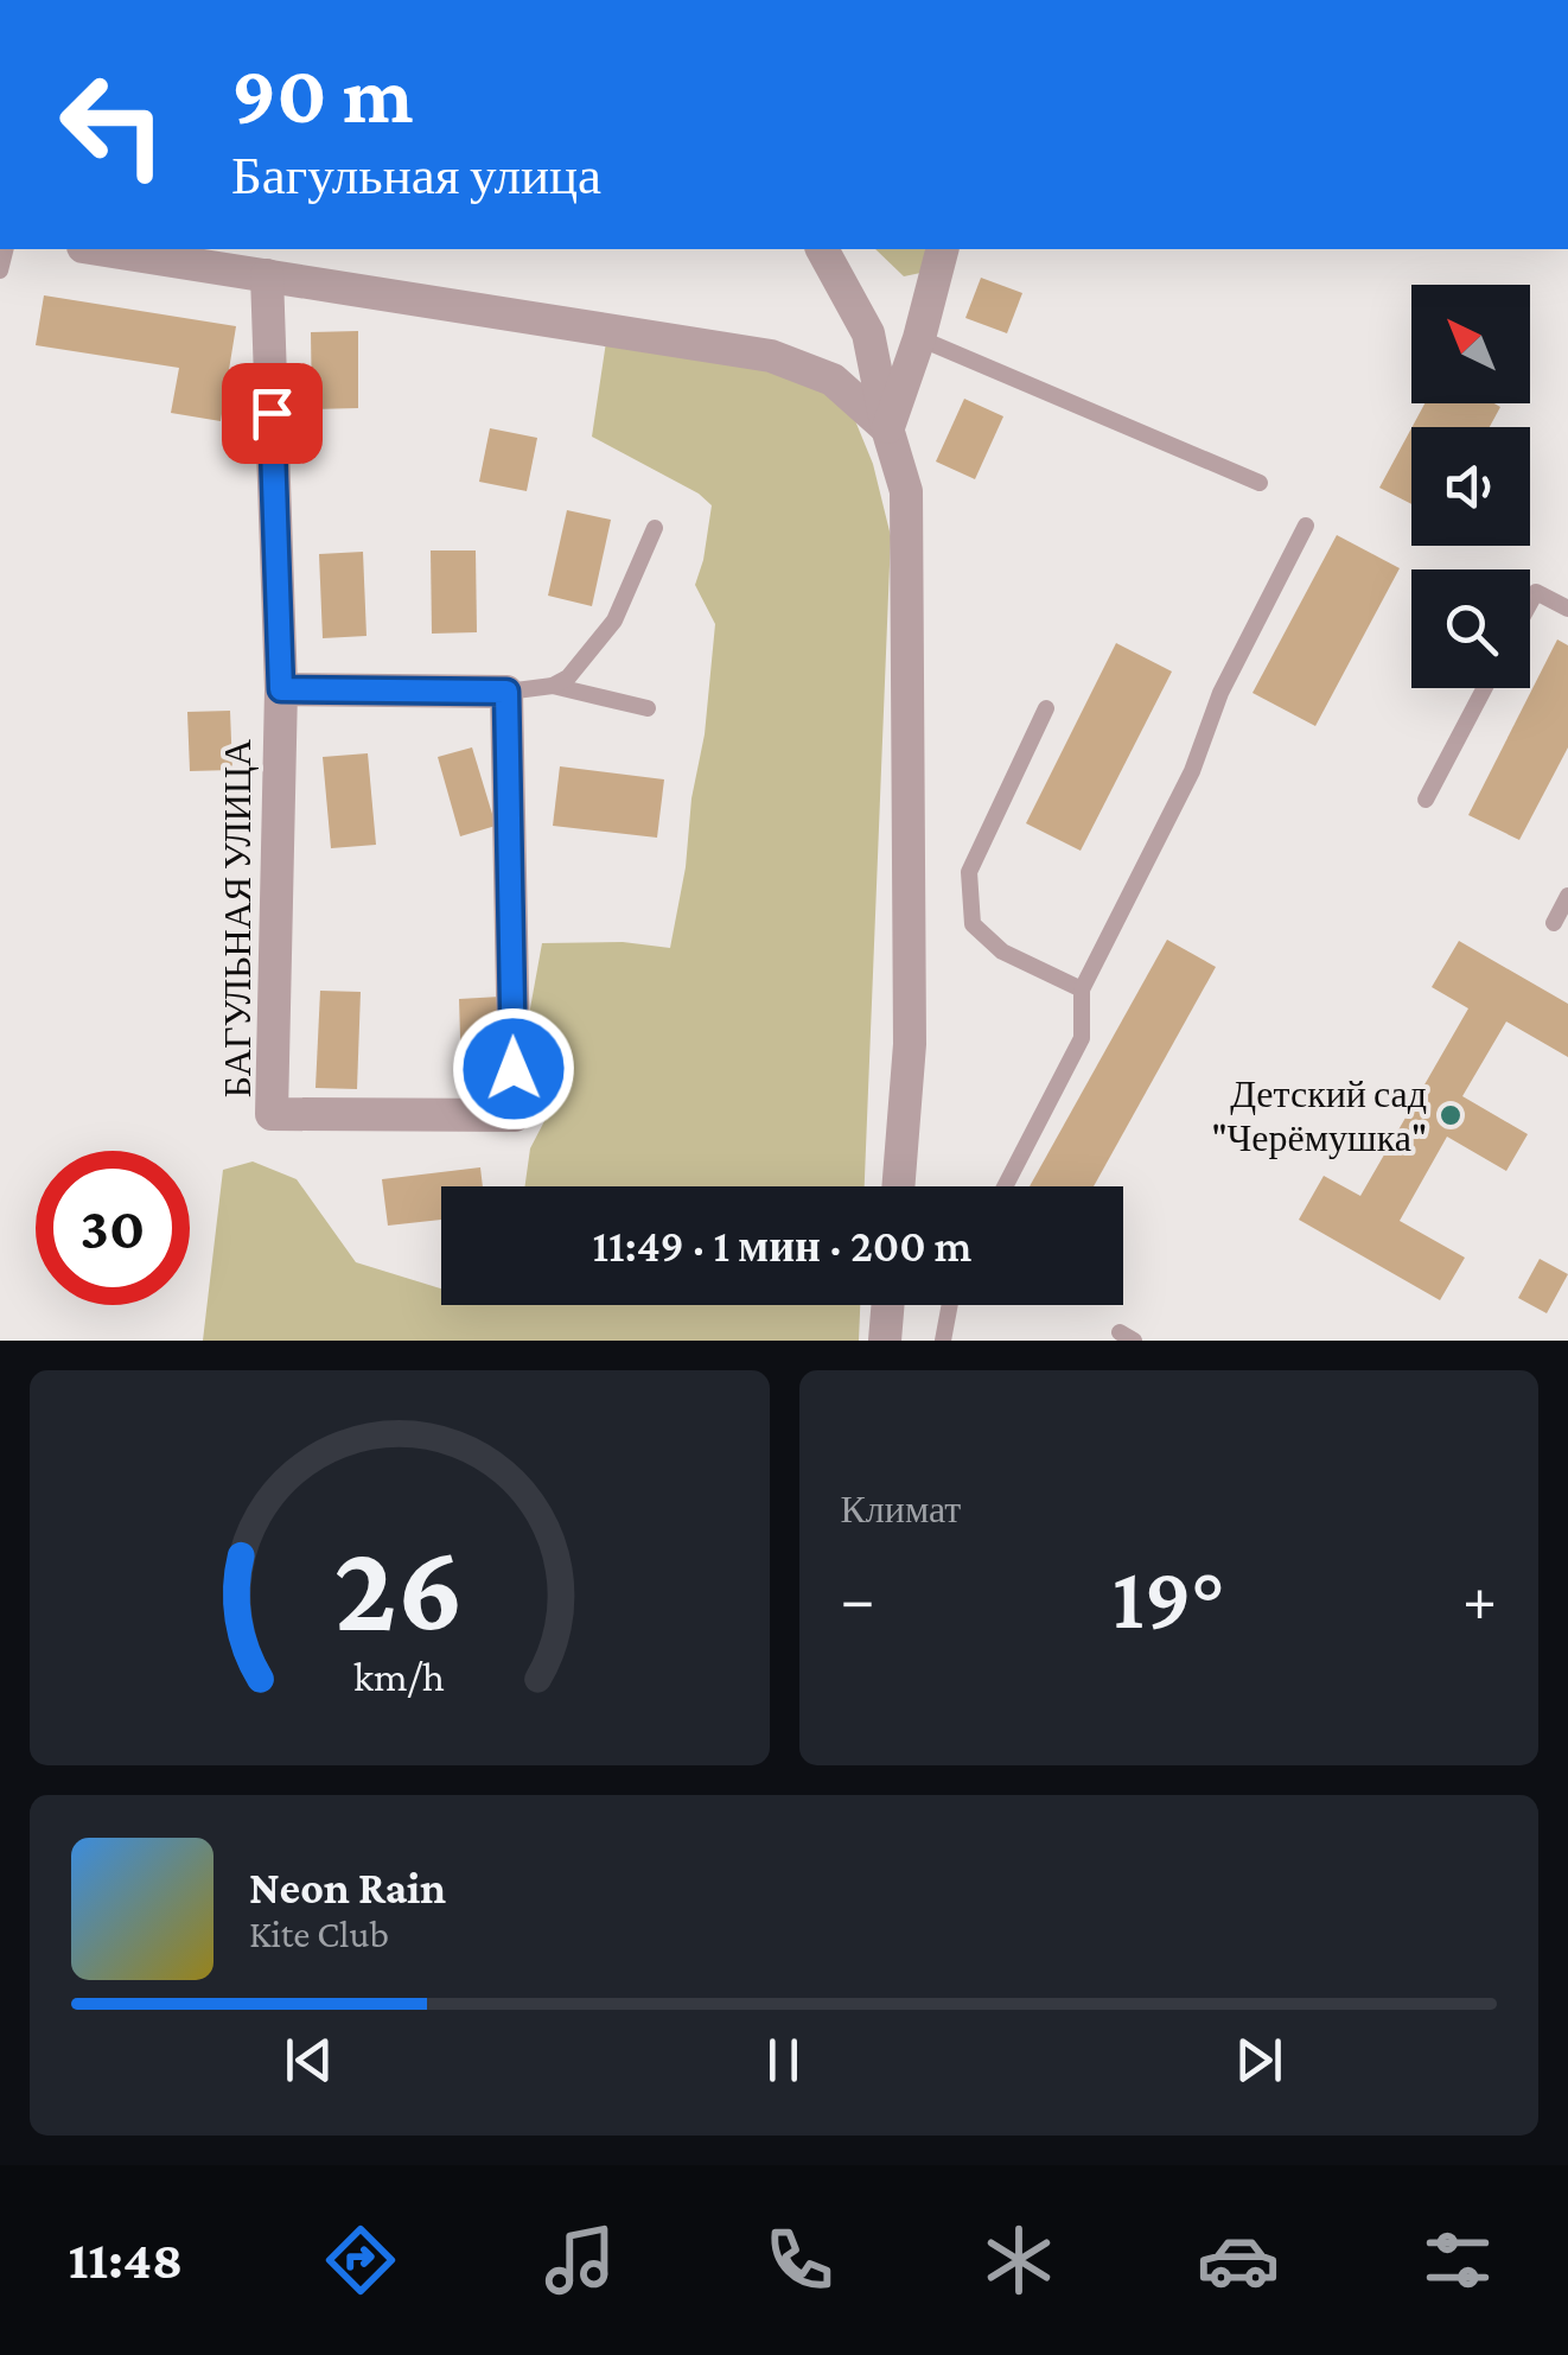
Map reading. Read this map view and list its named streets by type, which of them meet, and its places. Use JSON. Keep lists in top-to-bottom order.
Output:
{
  "streets": {
    "street": ["БАГУЛЬНАЯ УЛИЦА"]
  },
  "places": ["Детский сад \"Черёмушка\""],
  "north": "top left",
  "page": {
    "turn": ["90 m", "Багульная улица"],
    "limit": "30",
    "trip": "11:49 · 1 мин · 200 m",
    "tile": "Климат",
    "heat": ["−", "19°", "+"],
    "song": ["Neon Rain", "Kite Club"],
    "tabs": "11:48",
    "gauge": ["26", "km/h"]
  }
}
